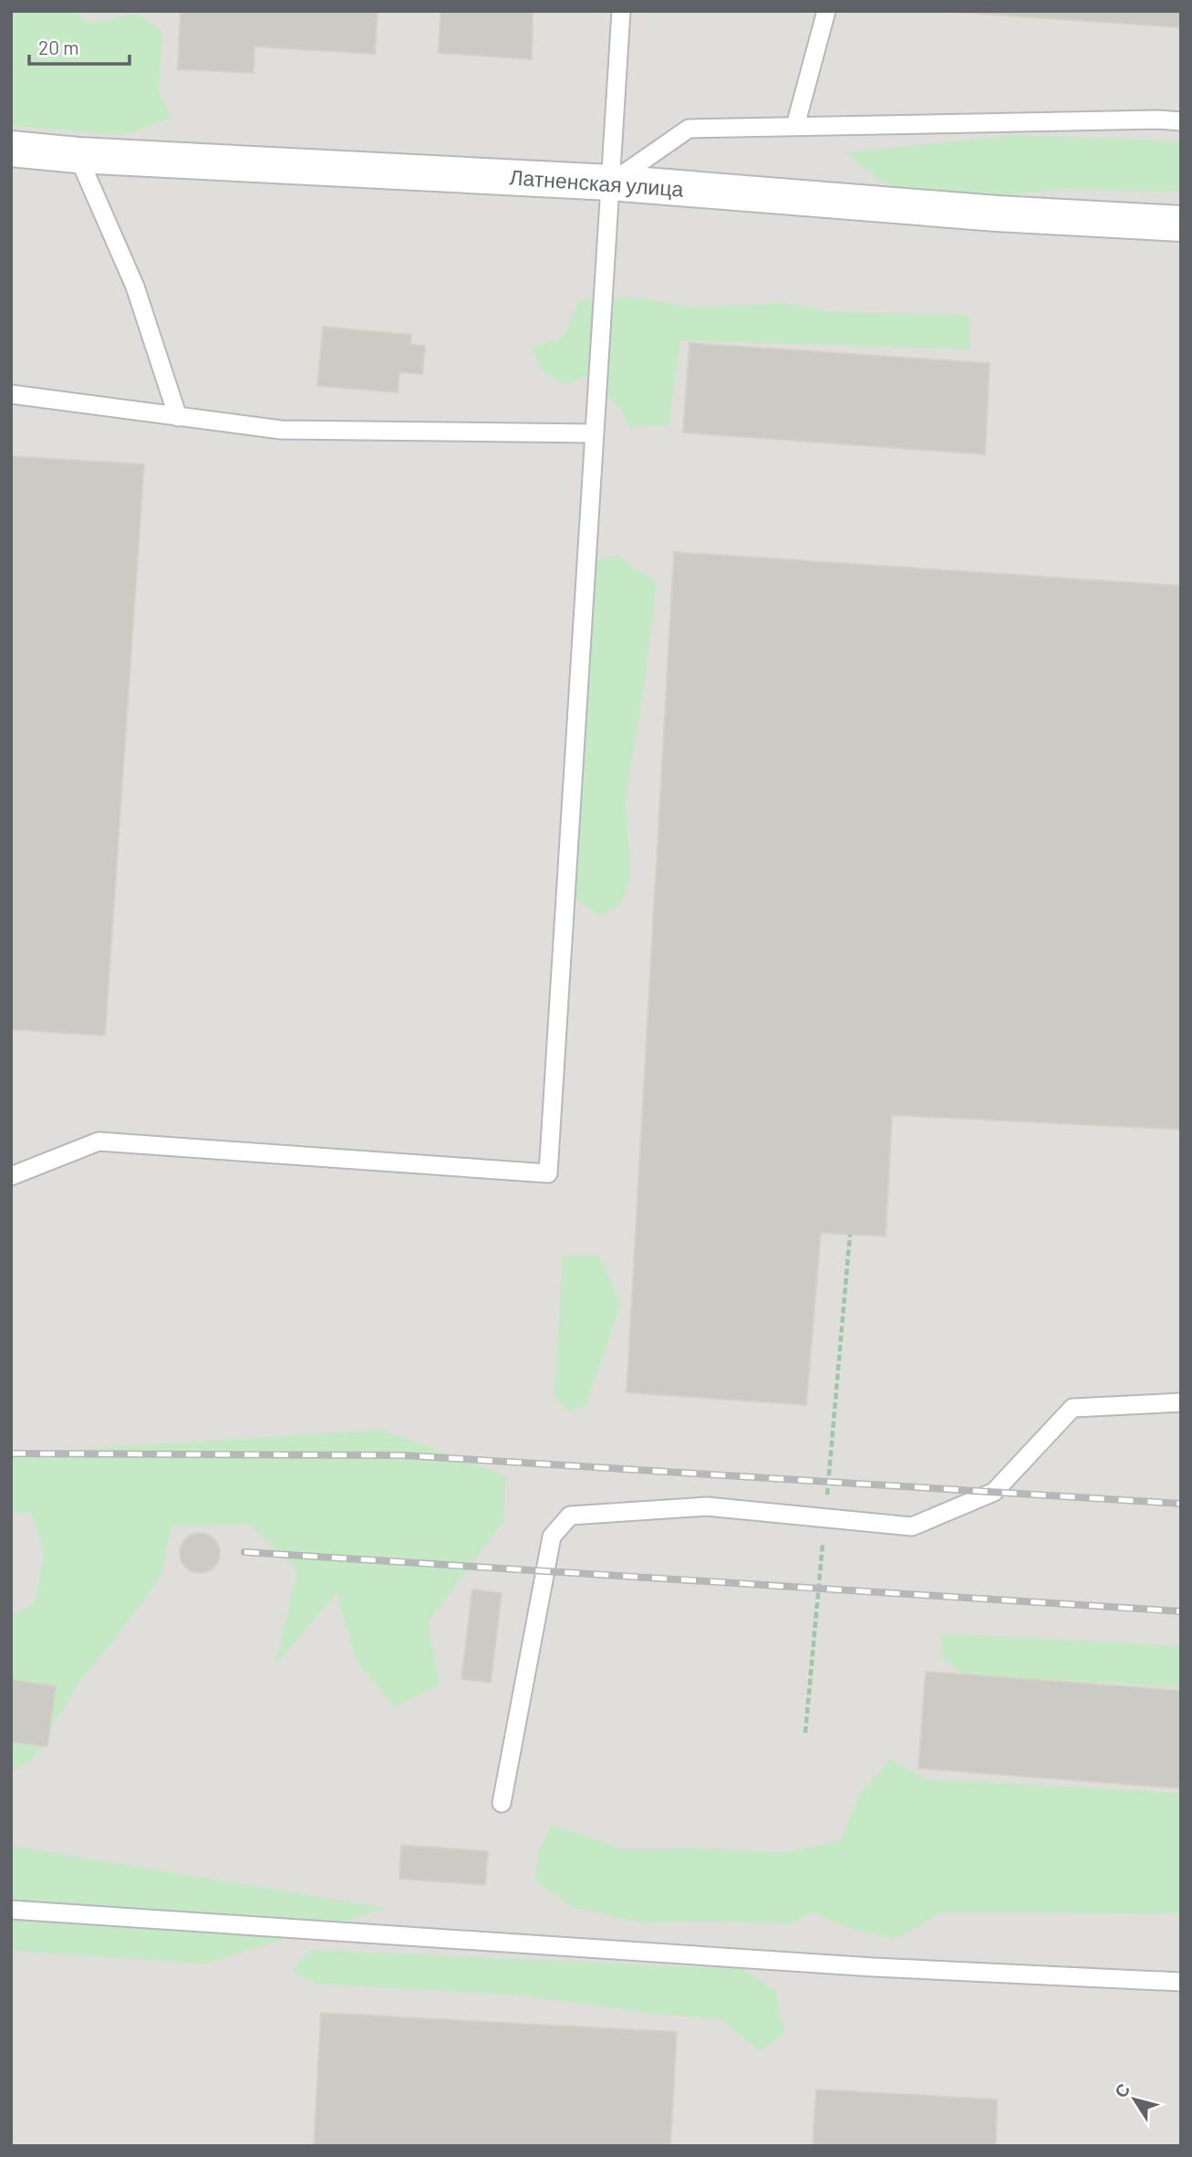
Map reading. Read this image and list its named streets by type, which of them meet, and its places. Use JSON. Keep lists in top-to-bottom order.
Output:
{
  "streets": {
    "street": ["Латненская улица"]
  },
  "scale_bar": "20 m",
  "north": "top left"
}
